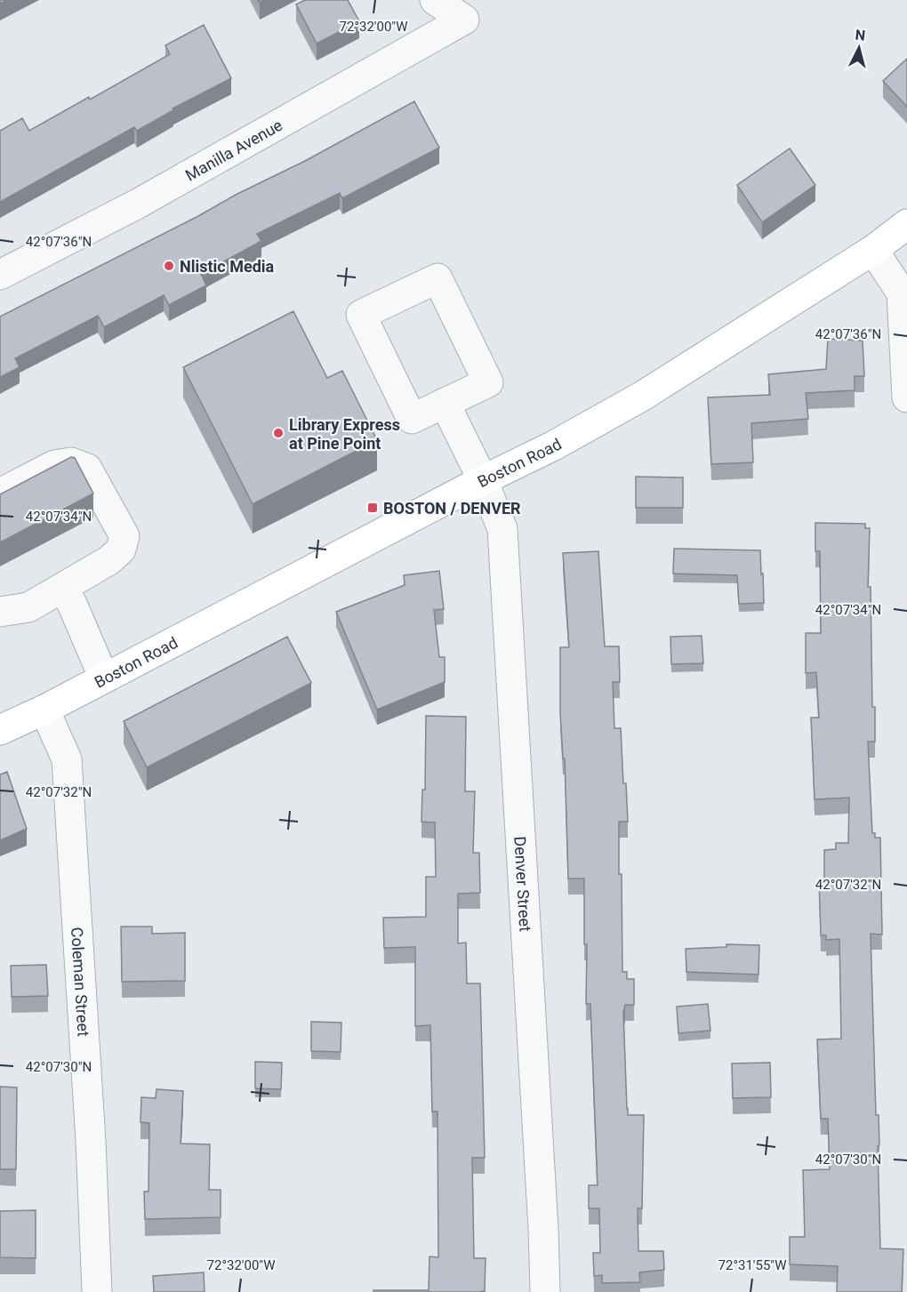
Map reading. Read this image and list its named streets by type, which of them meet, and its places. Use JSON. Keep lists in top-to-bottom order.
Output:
{
  "streets": {
    "main road": ["Boston Road"],
    "street": ["Manilla Avenue", "Denver Street", "Coleman Street"]
  },
  "crossings": [
    ["Boston Road", "Denver Street"],
    ["Boston Road", "Coleman Street"]
  ],
  "places": {
    "other": ["Nlistic Media", "Library Express at Pine Point"],
    "transit": ["BOSTON / DENVER"]
  },
  "north": "top",
  "coordinates": [
    "72°32'00\"W",
    "42°07'36\"N",
    "42°07'34\"N",
    "42°07'32\"N",
    "42°07'30\"N",
    "72°31'55\"W"
  ]
}
